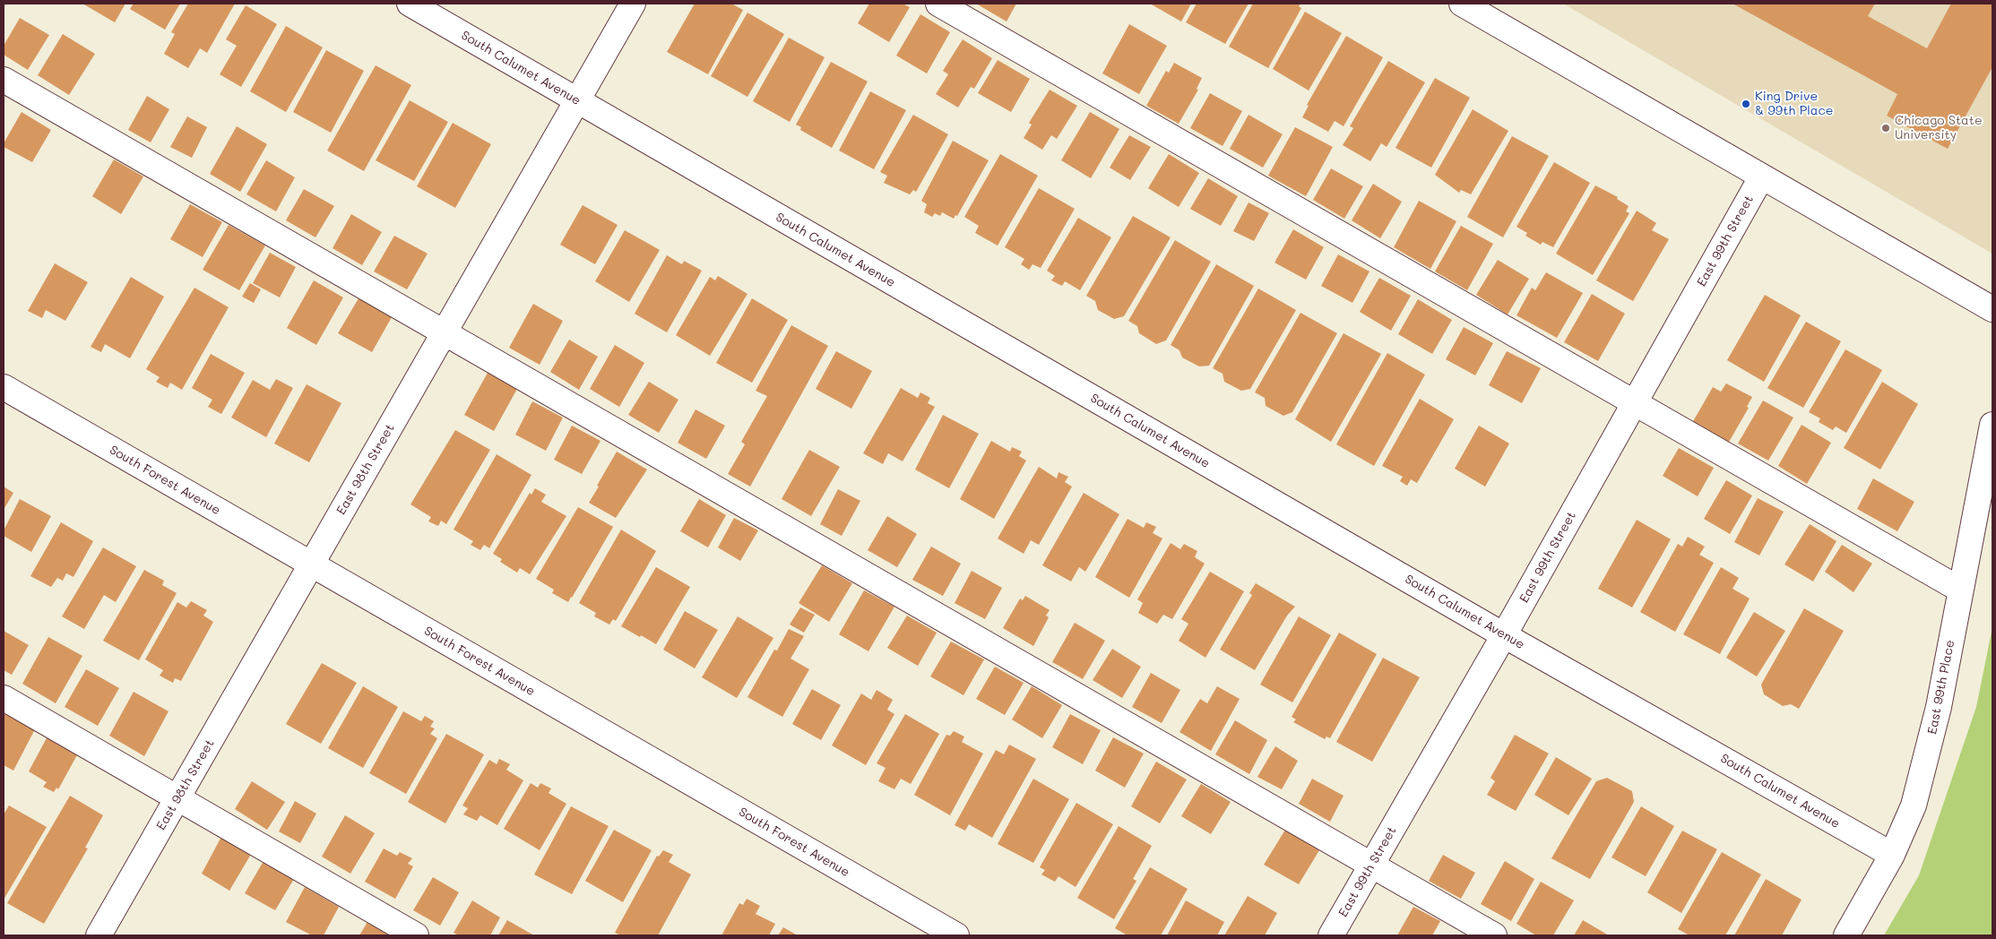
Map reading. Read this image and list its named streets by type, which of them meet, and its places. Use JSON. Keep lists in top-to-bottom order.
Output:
{
  "streets": {
    "street": [
      "South Calumet Avenue",
      "East 99th Street",
      "East 98th Street",
      "South Forest Avenue",
      "East 99th Place"
    ]
  },
  "crossings": [
    ["South Calumet Avenue", "East 99th Street"],
    ["South Calumet Avenue", "East 98th Street"],
    ["South Calumet Avenue", "East 99th Place"],
    ["East 98th Street", "South Forest Avenue"]
  ],
  "places": ["King Drive & 99th Place", "Chicago State University"]
}
